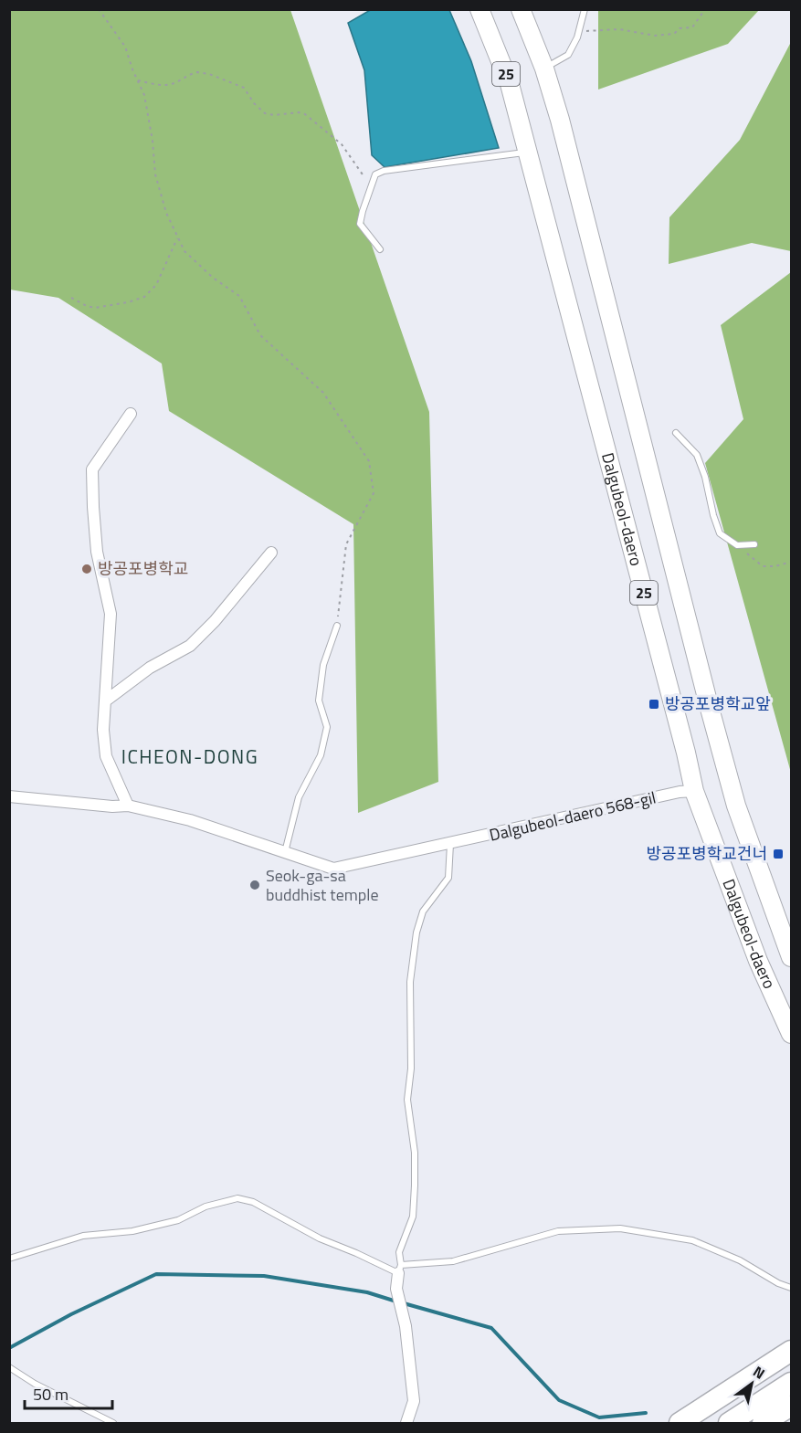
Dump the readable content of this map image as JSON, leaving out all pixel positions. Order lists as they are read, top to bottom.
{
  "streets": {
    "main road": ["25", "Dalgubeol-daero"],
    "street": ["Dalgubeol-daero 568-gil"]
  },
  "crossings": [
    ["Dalgubeol-daero", "Dalgubeol-daero 568-gil"]
  ],
  "districts": ["ICHEON-DONG"],
  "places": {
    "other": ["방공포병학교", "Seok-ga-sa buddhist temple"],
    "transit": ["방공포병학교앞", "방공포병학교건너"]
  },
  "scale_bar": "50 m",
  "north": "top right"
}
